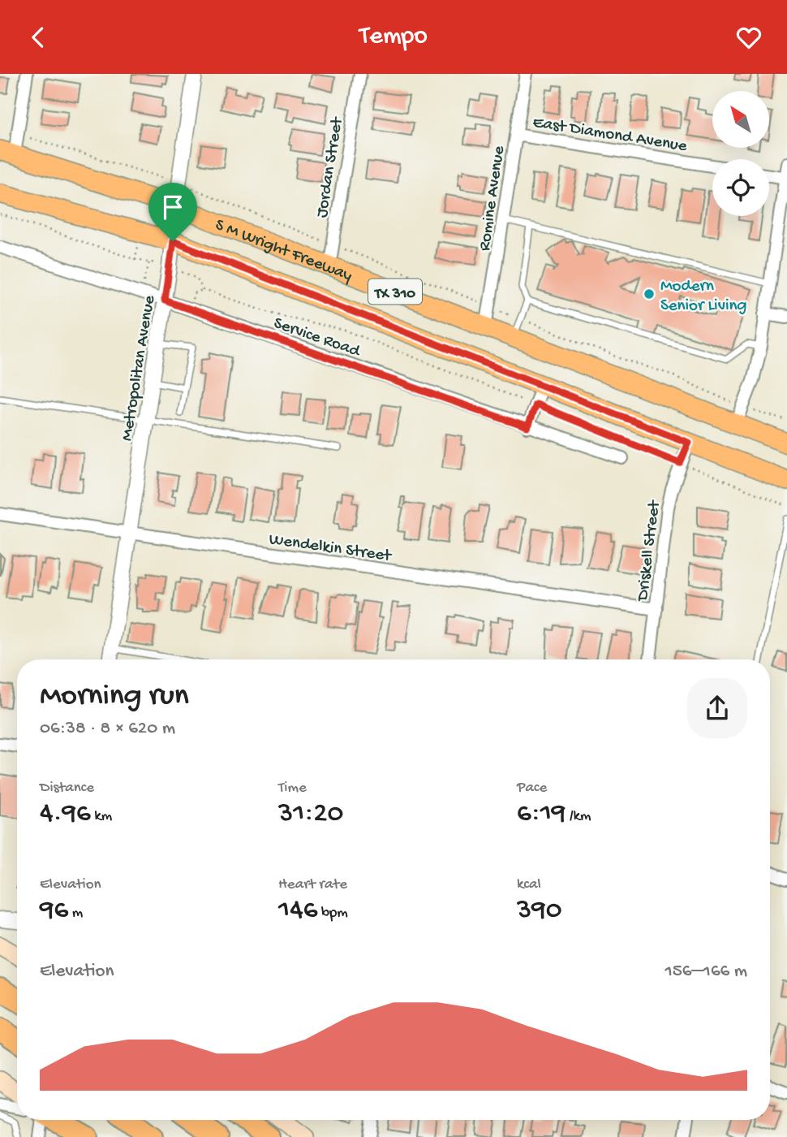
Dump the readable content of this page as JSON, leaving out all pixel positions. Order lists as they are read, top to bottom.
{
  "streets": {
    "main road": ["S M Wright Freeway", "TX 310"],
    "street": [
      "East Diamond Avenue",
      "Jordan Street",
      "Romine Avenue",
      "Service Road",
      "Metropolitan Avenue",
      "Wendelkin Street",
      "Driskell Street"
    ]
  },
  "crossings": [
    ["East Diamond Avenue", "Romine Avenue"],
    ["Jordan Street", "S M Wright Freeway"],
    ["Romine Avenue", "S M Wright Freeway"],
    ["S M Wright Freeway", "Metropolitan Avenue"],
    ["S M Wright Freeway", "Driskell Street"],
    ["Service Road", "Metropolitan Avenue"],
    ["Metropolitan Avenue", "Wendelkin Street"],
    ["Wendelkin Street", "Driskell Street"]
  ],
  "places": ["Modern Senior Living"],
  "north": "top left",
  "page": {
    "header": "Tempo",
    "heading": ["Morning run", "06:38 · 8 × 620 m"],
    "stats": [
      ["Distance", "4.96 km"],
      ["Time", "31:20"],
      ["Pace", "6:19 /km"],
      ["Elevation", "96 m"],
      ["Heart rate", "146 bpm"],
      ["kcal", "390"]
    ],
    "chart": ["Elevation", "156–166 m"]
  }
}
